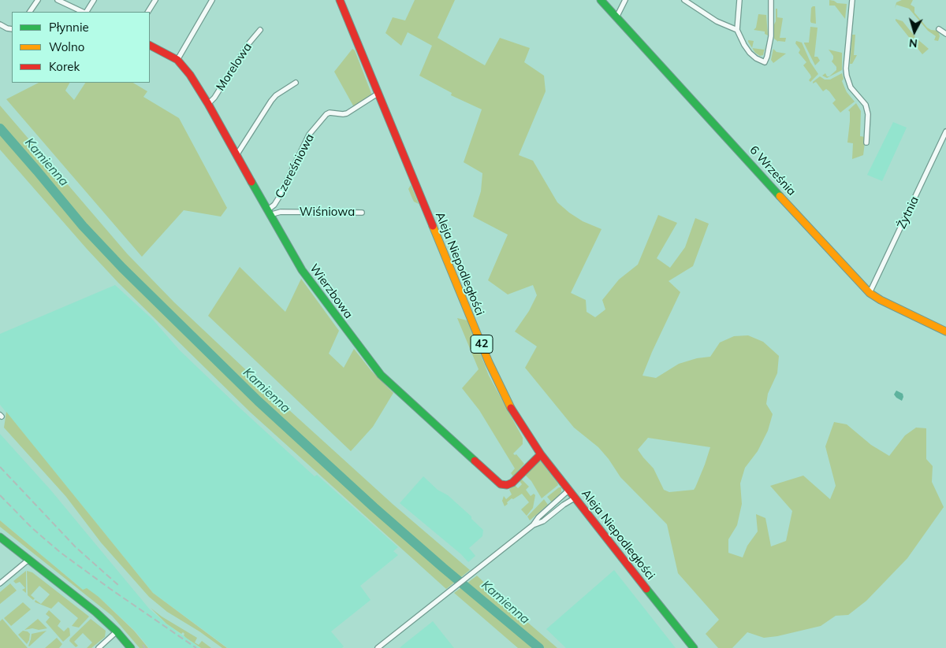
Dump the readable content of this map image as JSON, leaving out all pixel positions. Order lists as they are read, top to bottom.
{
  "streets": {
    "street": [
      "Morelowa",
      "Czereśniowa",
      "6 Września",
      "Wiśniowa",
      "Żytnia",
      "Aleja Niepodległości",
      "Wierzbowa",
      "42"
    ]
  },
  "crossings": [
    ["Morelowa", "Wierzbowa"],
    ["Czereśniowa", "Wiśniowa"],
    ["Czereśniowa", "Aleja Niepodległości"],
    ["Czereśniowa", "Wierzbowa"],
    ["6 Września", "Żytnia"],
    ["Wiśniowa", "Wierzbowa"],
    ["Aleja Niepodległości", "Wierzbowa"]
  ],
  "water": ["Kamienna"],
  "legend": ["Płynnie", "Wolno", "Korek"],
  "north": "bottom"
}
